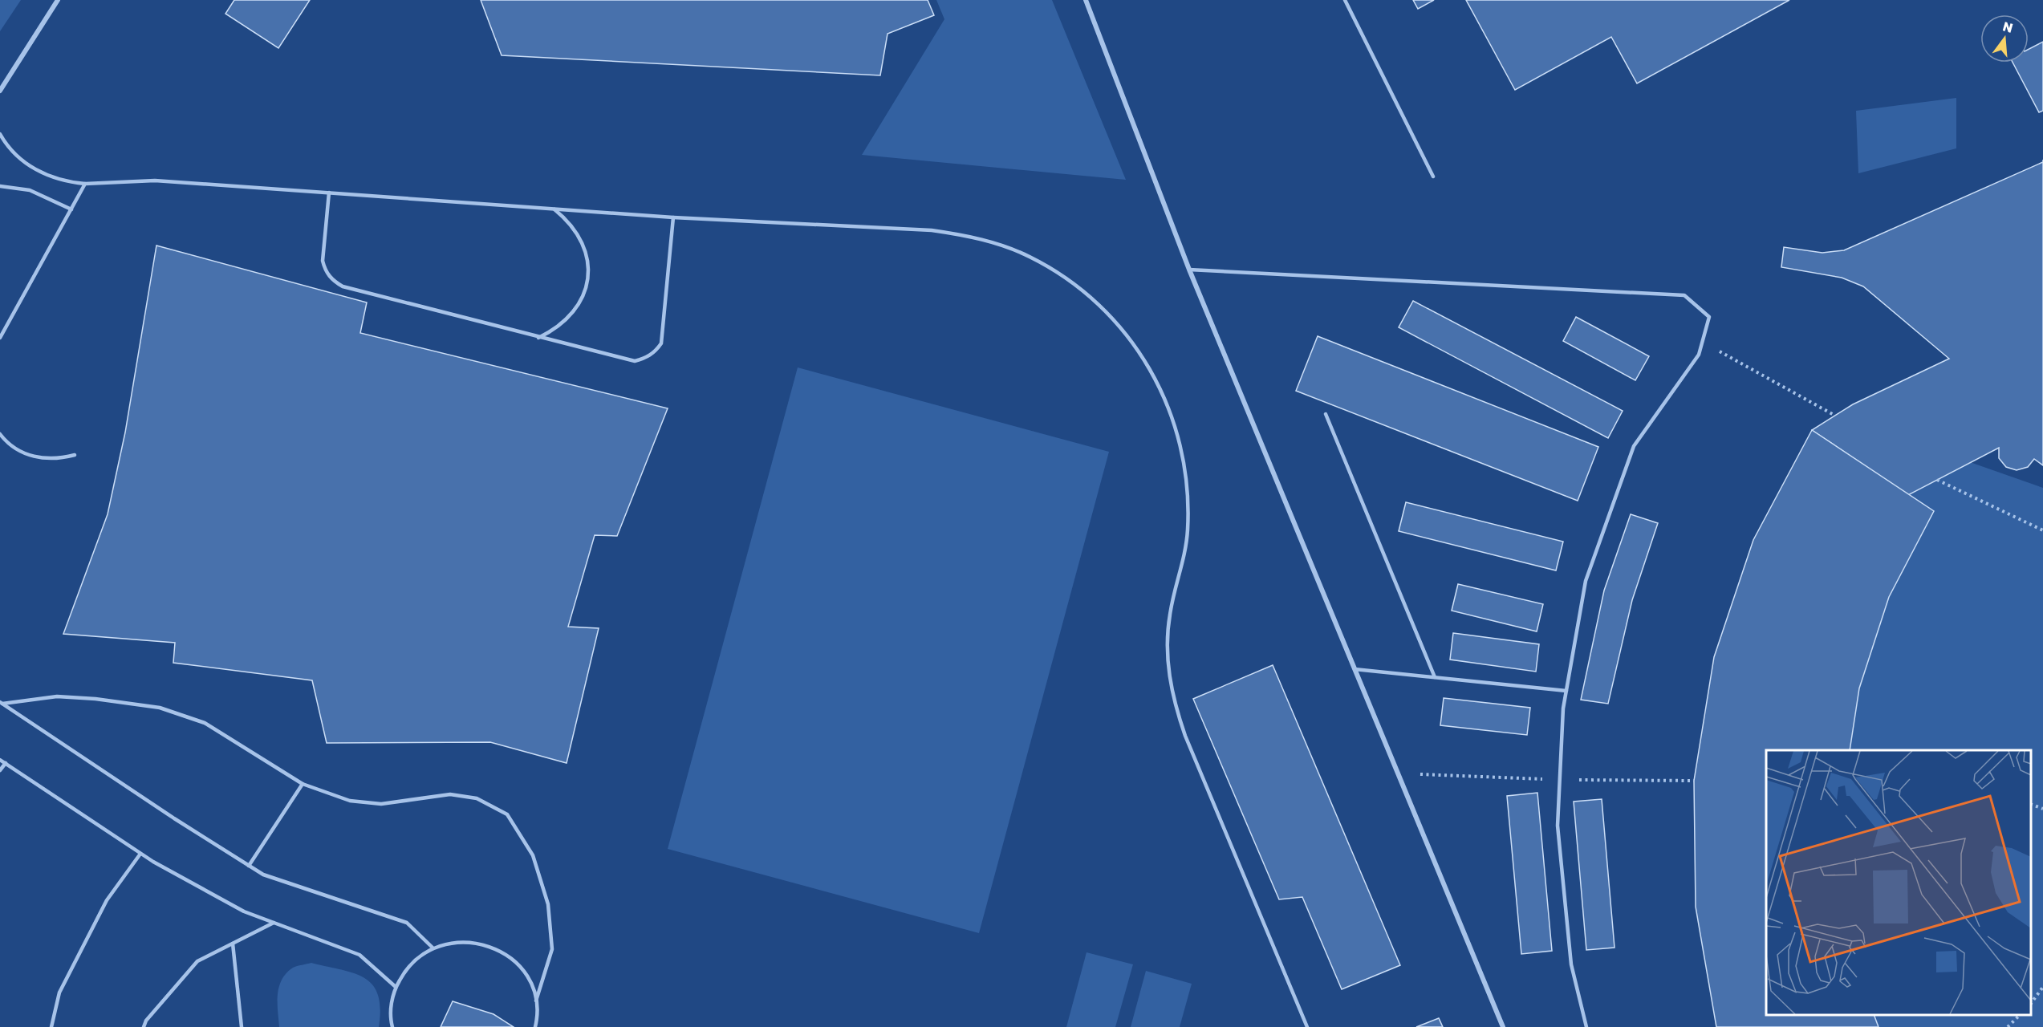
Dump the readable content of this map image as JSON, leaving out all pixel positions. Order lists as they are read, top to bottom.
{
  "north": "top"
}
